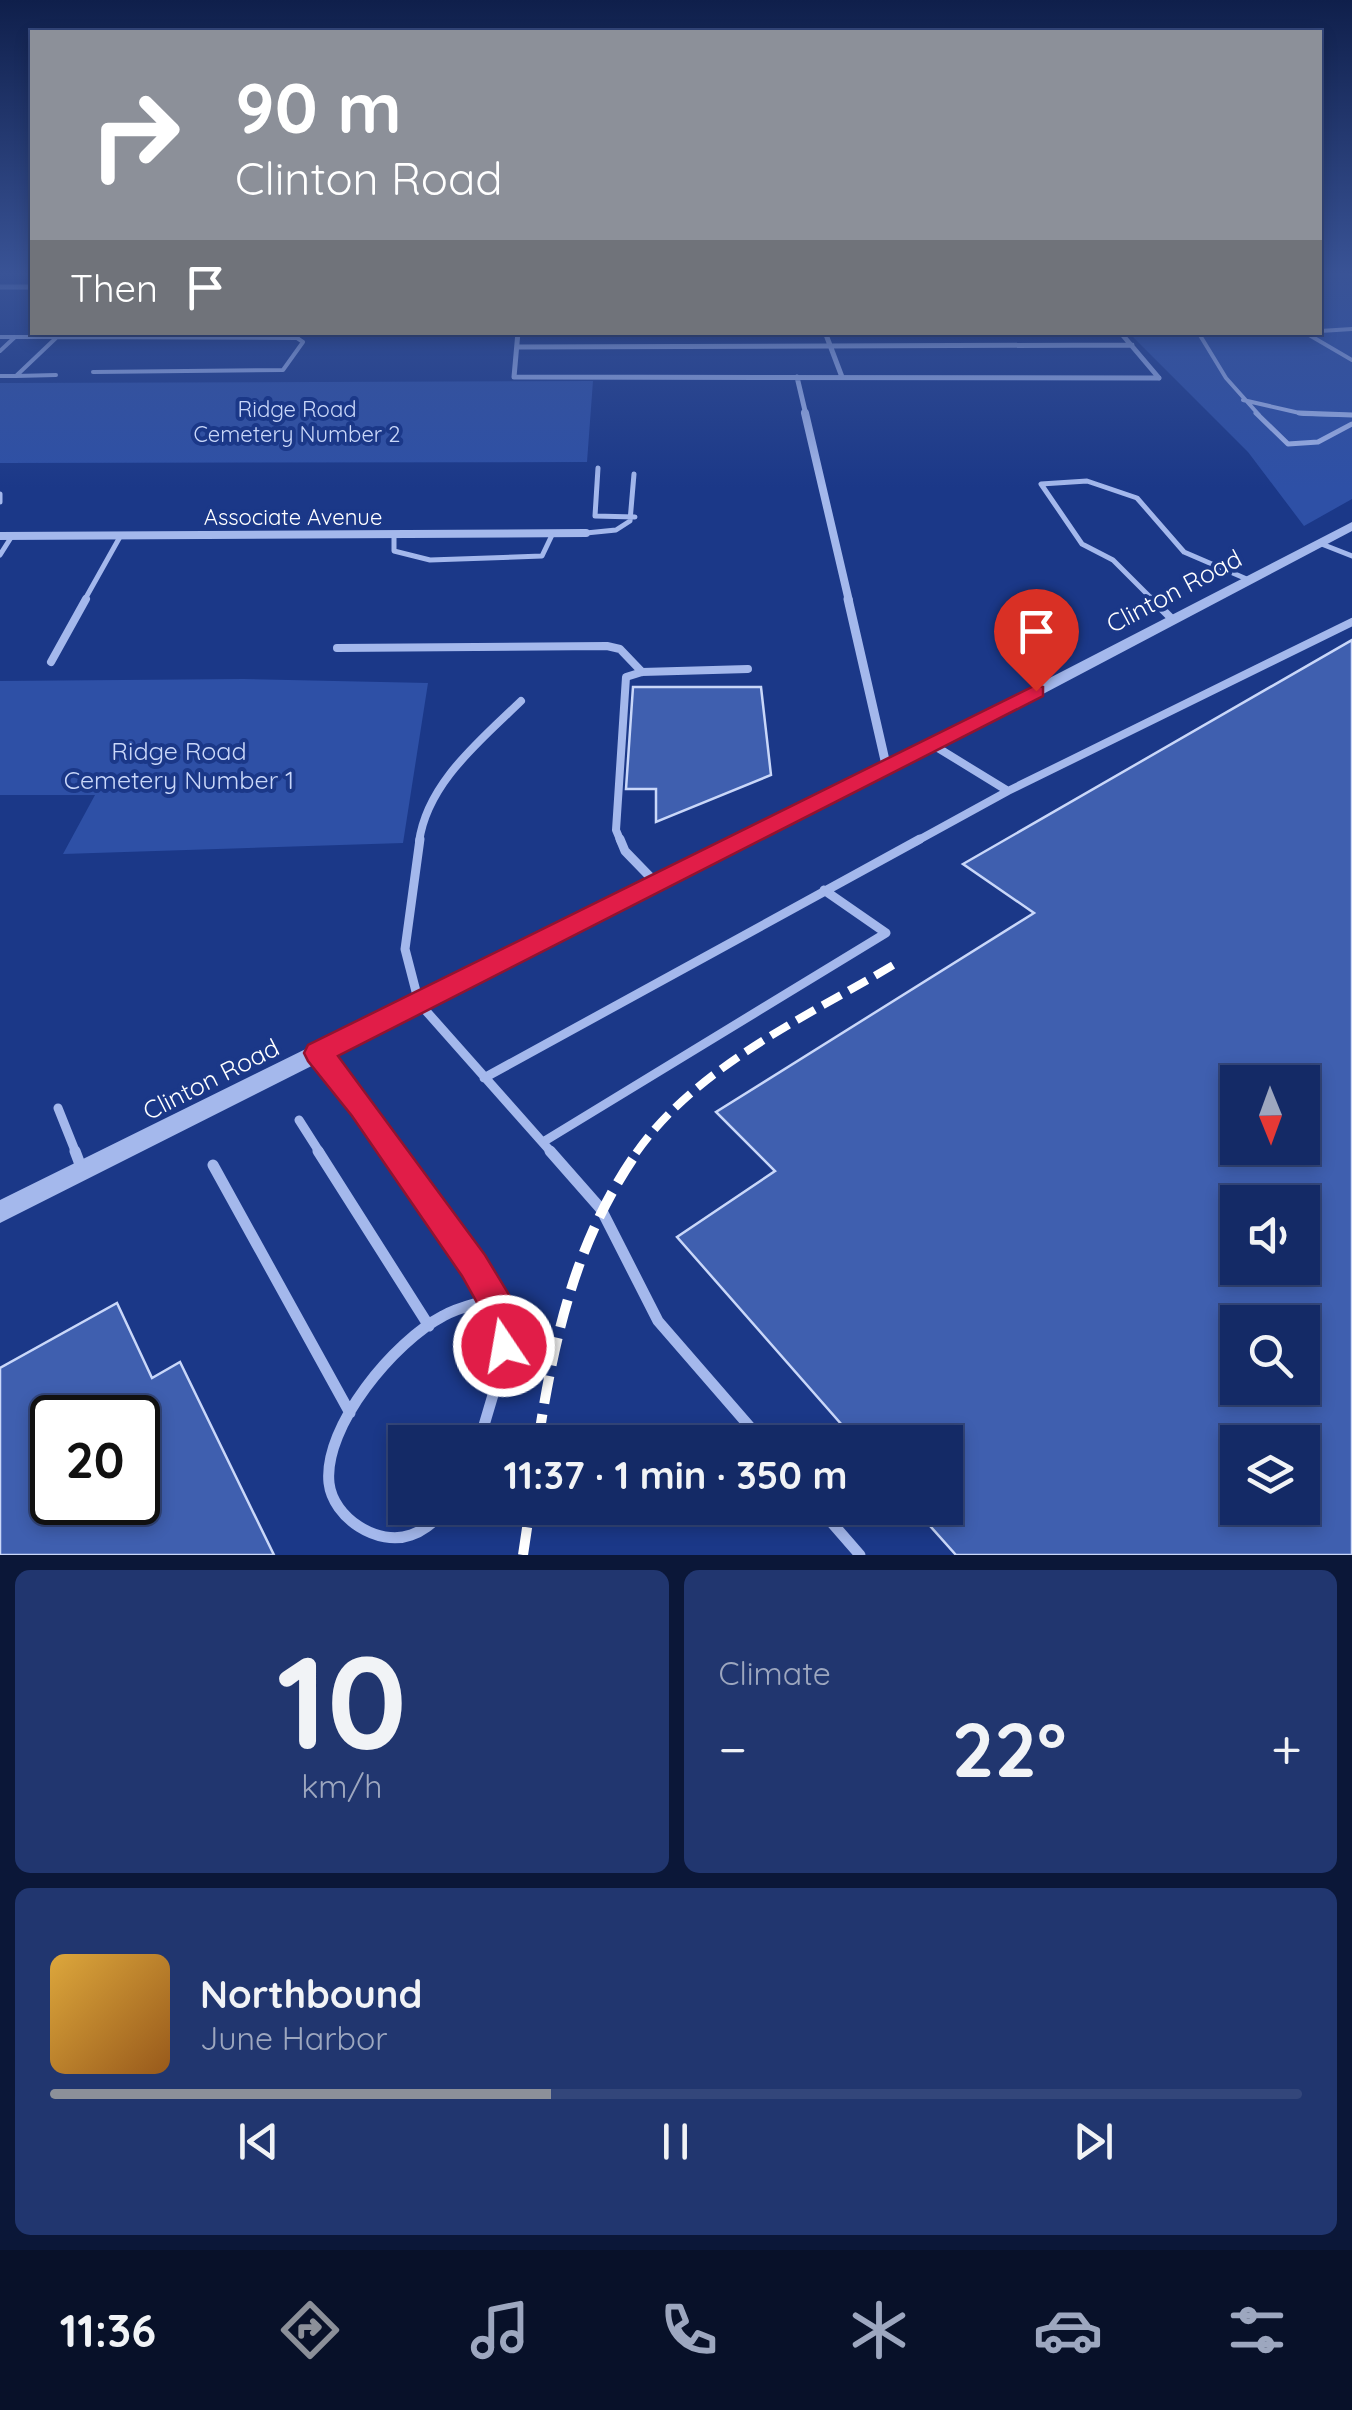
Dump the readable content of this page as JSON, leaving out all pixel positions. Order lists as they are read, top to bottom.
{
  "streets": {
    "street": ["Associate Avenue", "Clinton Road"]
  },
  "parks": ["Ridge Road Cemetery Number 2", "Ridge Road Cemetery Number 1"],
  "north": "bottom",
  "page": {
    "turn": ["90 m", "Clinton Road"],
    "then": "Then",
    "limit": "20",
    "trip": "11:37 · 1 min · 350 m",
    "tile": [
      ["10", "km/h"],
      "Climate"
    ],
    "heat": ["−", "22°", "+"],
    "song": ["Northbound", "June Harbor"],
    "tabs": "11:36"
  }
}
